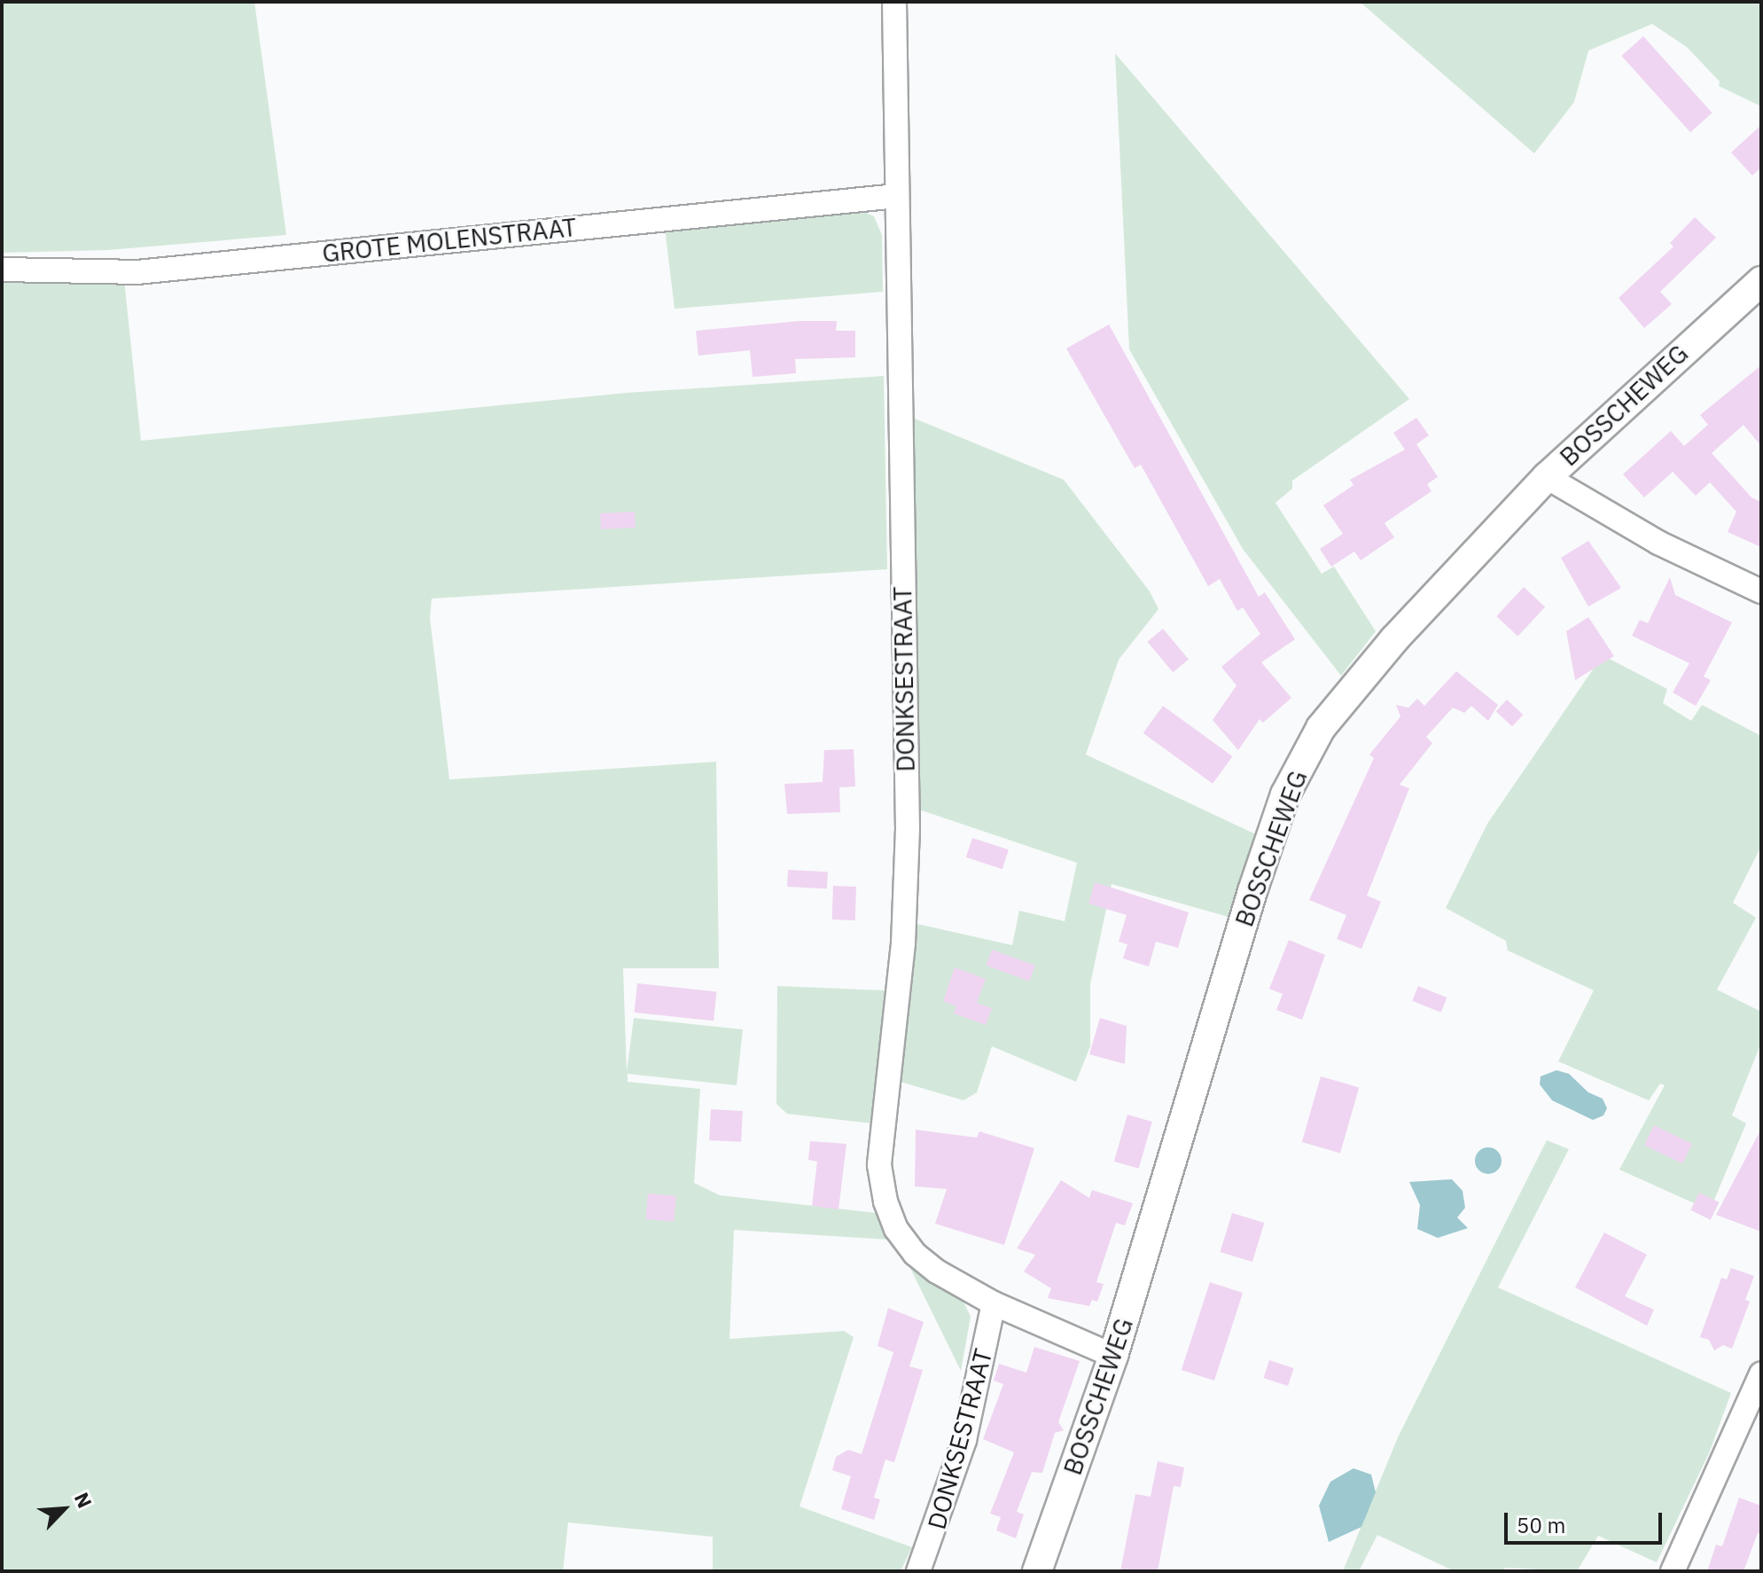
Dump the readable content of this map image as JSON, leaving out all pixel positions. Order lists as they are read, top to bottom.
{
  "streets": {
    "street": ["GROTE MOLENSTRAAT", "BOSSCHEWEG", "DONKSESTRAAT"]
  },
  "crossings": [
    ["GROTE MOLENSTRAAT", "DONKSESTRAAT"],
    ["BOSSCHEWEG", "DONKSESTRAAT"]
  ],
  "scale_bar": "50 m",
  "north": "top right"
}
